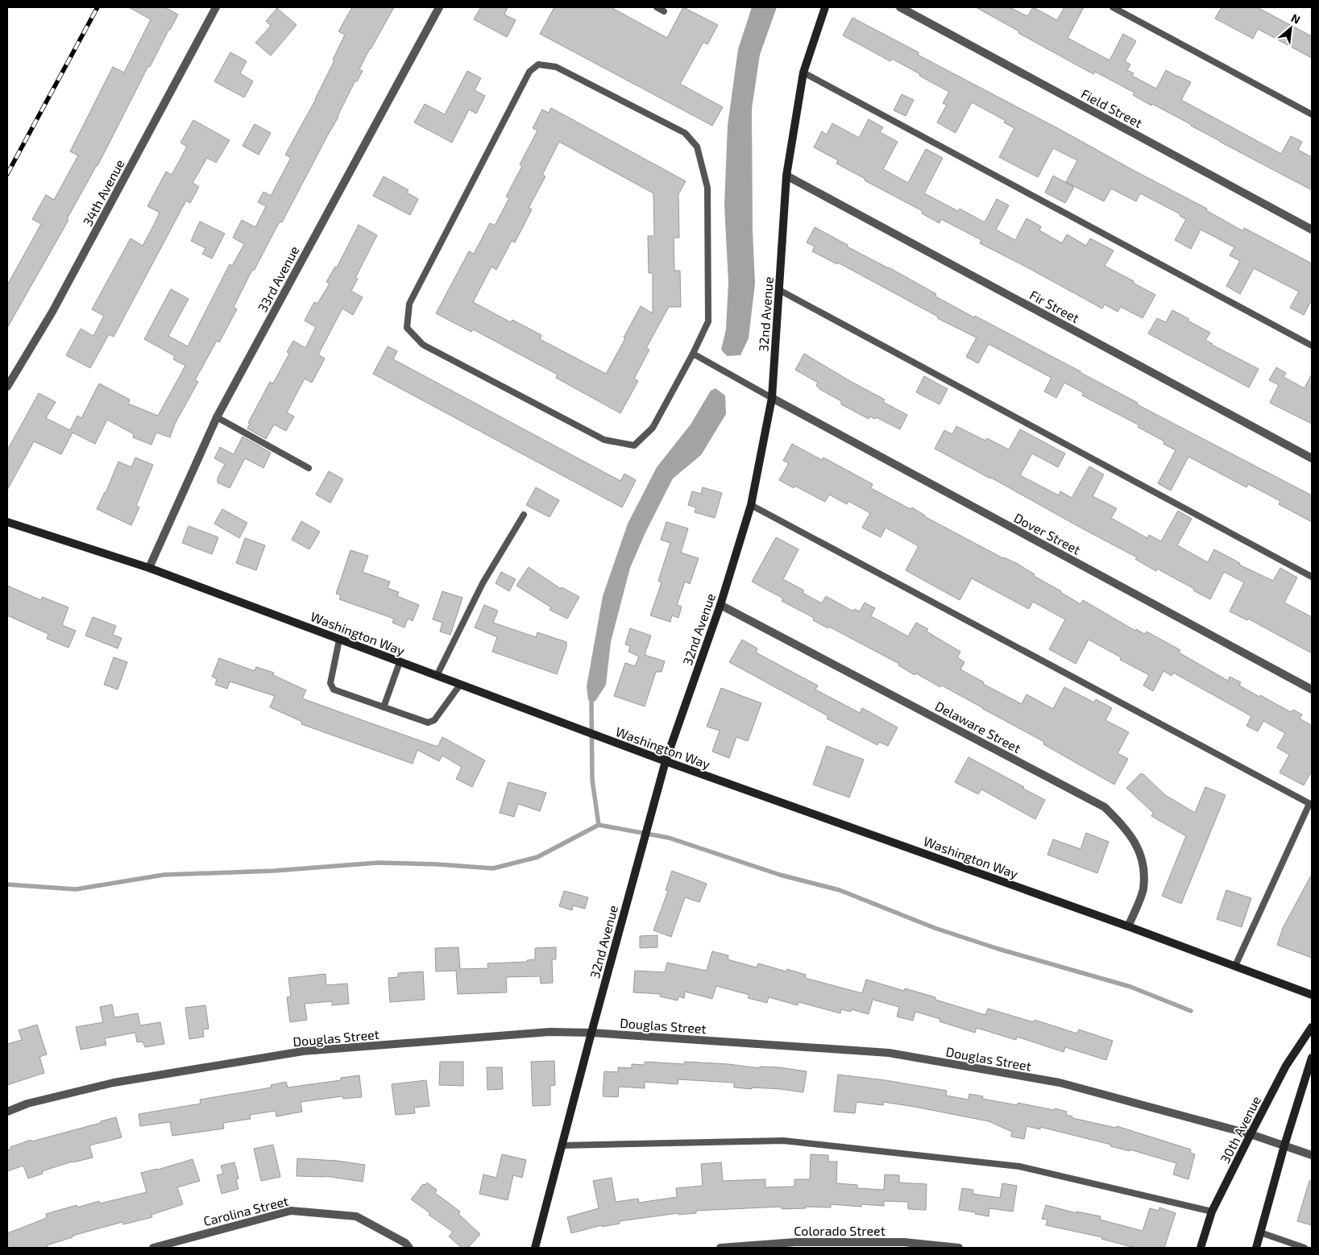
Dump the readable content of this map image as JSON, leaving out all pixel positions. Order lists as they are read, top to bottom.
{
  "streets": {
    "street": [
      "Field Street",
      "34th Avenue",
      "33rd Avenue",
      "Fir Street",
      "32nd Avenue",
      "Dover Street",
      "Washington Way",
      "Delaware Street",
      "Douglas Street",
      "30th Avenue",
      "Carolina Street",
      "Colorado Street"
    ]
  },
  "crossings": [
    ["33rd Avenue", "Washington Way"],
    ["Fir Street", "32nd Avenue"],
    ["32nd Avenue", "Dover Street"],
    ["32nd Avenue", "Washington Way"],
    ["32nd Avenue", "Delaware Street"],
    ["32nd Avenue", "Douglas Street"],
    ["Washington Way", "Delaware Street"],
    ["Douglas Street", "30th Avenue"]
  ],
  "north": "top right"
}
